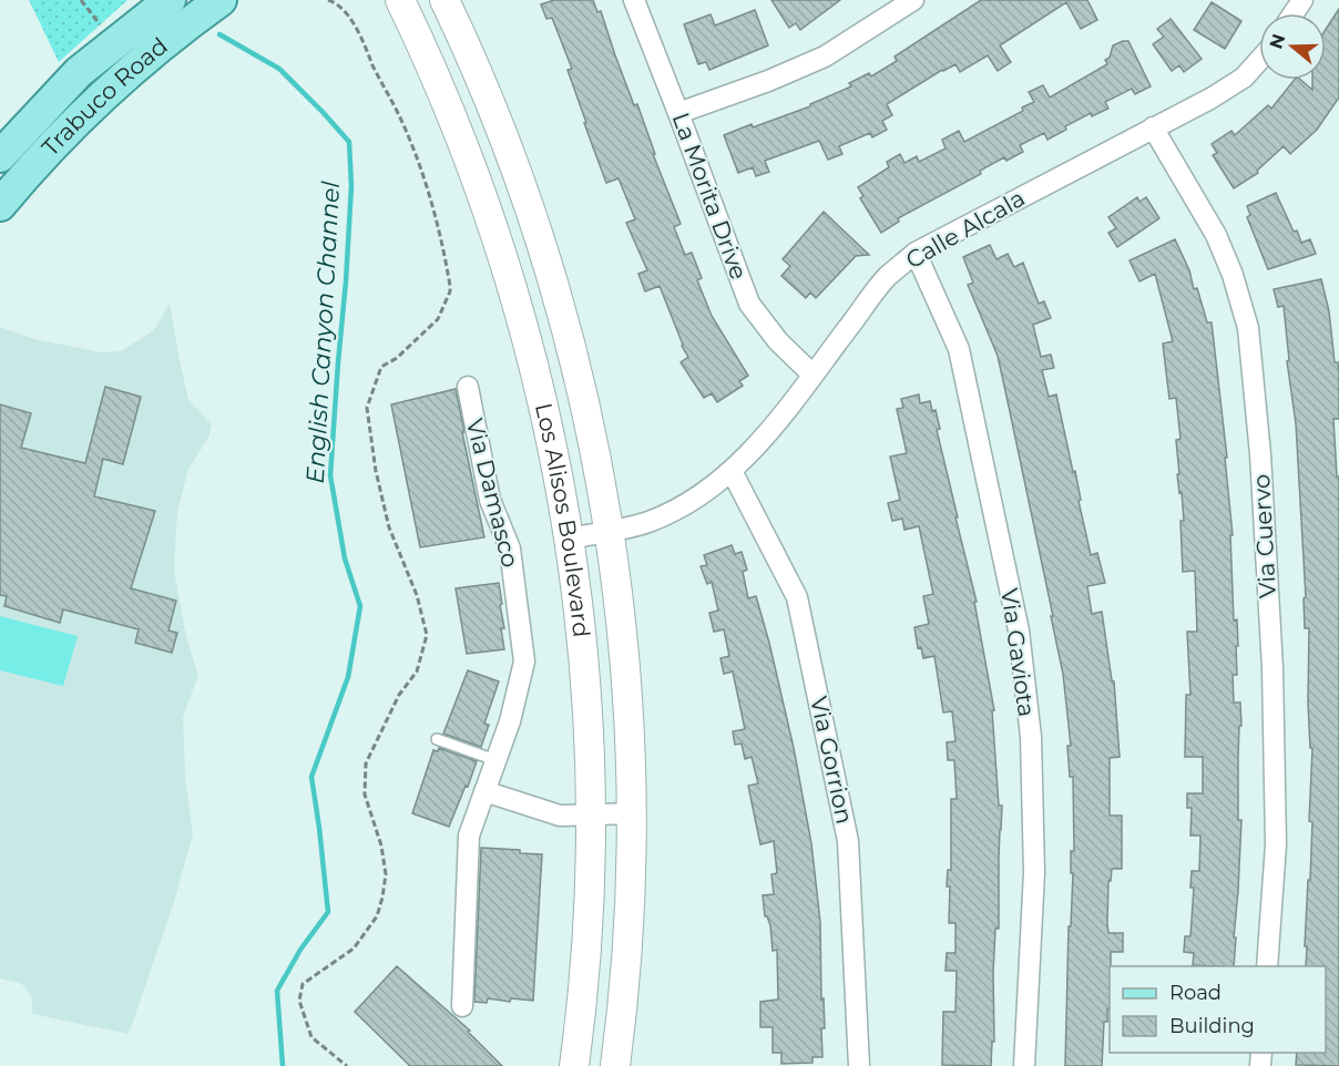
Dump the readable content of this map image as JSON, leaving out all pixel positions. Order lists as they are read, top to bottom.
{
  "streets": {
    "main road": ["Trabuco Road", "Los Alisos Boulevard"],
    "street": [
      "La Morita Drive",
      "Calle Alcala",
      "Via Damasco",
      "Via Cuervo",
      "Via Gaviota",
      "Via Gorrion"
    ]
  },
  "crossings": [
    ["La Morita Drive", "Calle Alcala"],
    ["Calle Alcala", "Los Alisos Boulevard"],
    ["Calle Alcala", "Via Cuervo"],
    ["Calle Alcala", "Via Gaviota"],
    ["Calle Alcala", "Via Gorrion"]
  ],
  "water": ["English Canyon Channel"],
  "legend": ["Road", "Building"],
  "north": "left"
}
